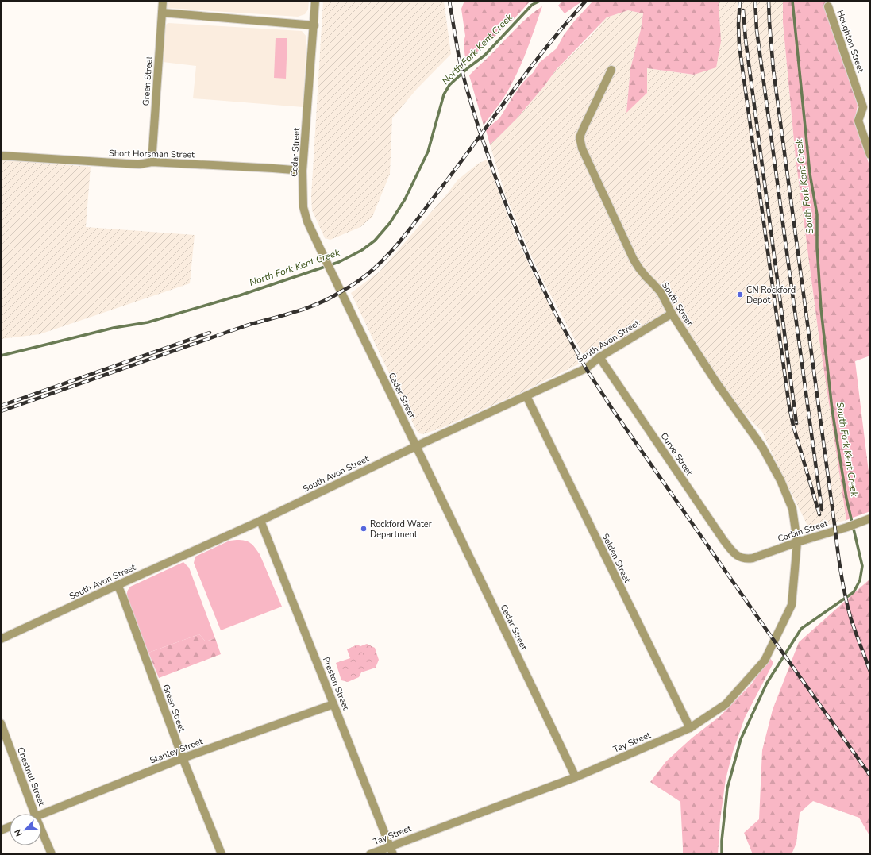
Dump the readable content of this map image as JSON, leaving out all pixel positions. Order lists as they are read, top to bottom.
{
  "streets": {
    "street": [
      "Houghton Street",
      "Green Street",
      "Cedar Street",
      "Short Horsman Street",
      "South Street",
      "South Avon Street",
      "Curve Street",
      "Corbin Street",
      "Selden Street",
      "Preston Street",
      "Tay Street",
      "Stanley Street",
      "Chestnut Street"
    ]
  },
  "crossings": [
    ["Green Street", "Short Horsman Street"],
    ["Green Street", "South Avon Street"],
    ["Green Street", "Stanley Street"],
    ["Cedar Street", "Short Horsman Street"],
    ["Cedar Street", "South Avon Street"],
    ["Cedar Street", "Tay Street"],
    ["South Street", "South Avon Street"],
    ["South Street", "Corbin Street"],
    ["South Street", "Tay Street"],
    ["South Avon Street", "Curve Street"],
    ["South Avon Street", "Selden Street"],
    ["South Avon Street", "Preston Street"],
    ["Curve Street", "Corbin Street"],
    ["Corbin Street", "Tay Street"],
    ["Selden Street", "Tay Street"],
    ["Preston Street", "Tay Street"],
    ["Preston Street", "Stanley Street"]
  ],
  "water": ["North Fork Kent Creek", "South Fork Kent Creek"],
  "places": ["CN Rockford Depot", "Rockford Water Department"],
  "north": "bottom left"
}
